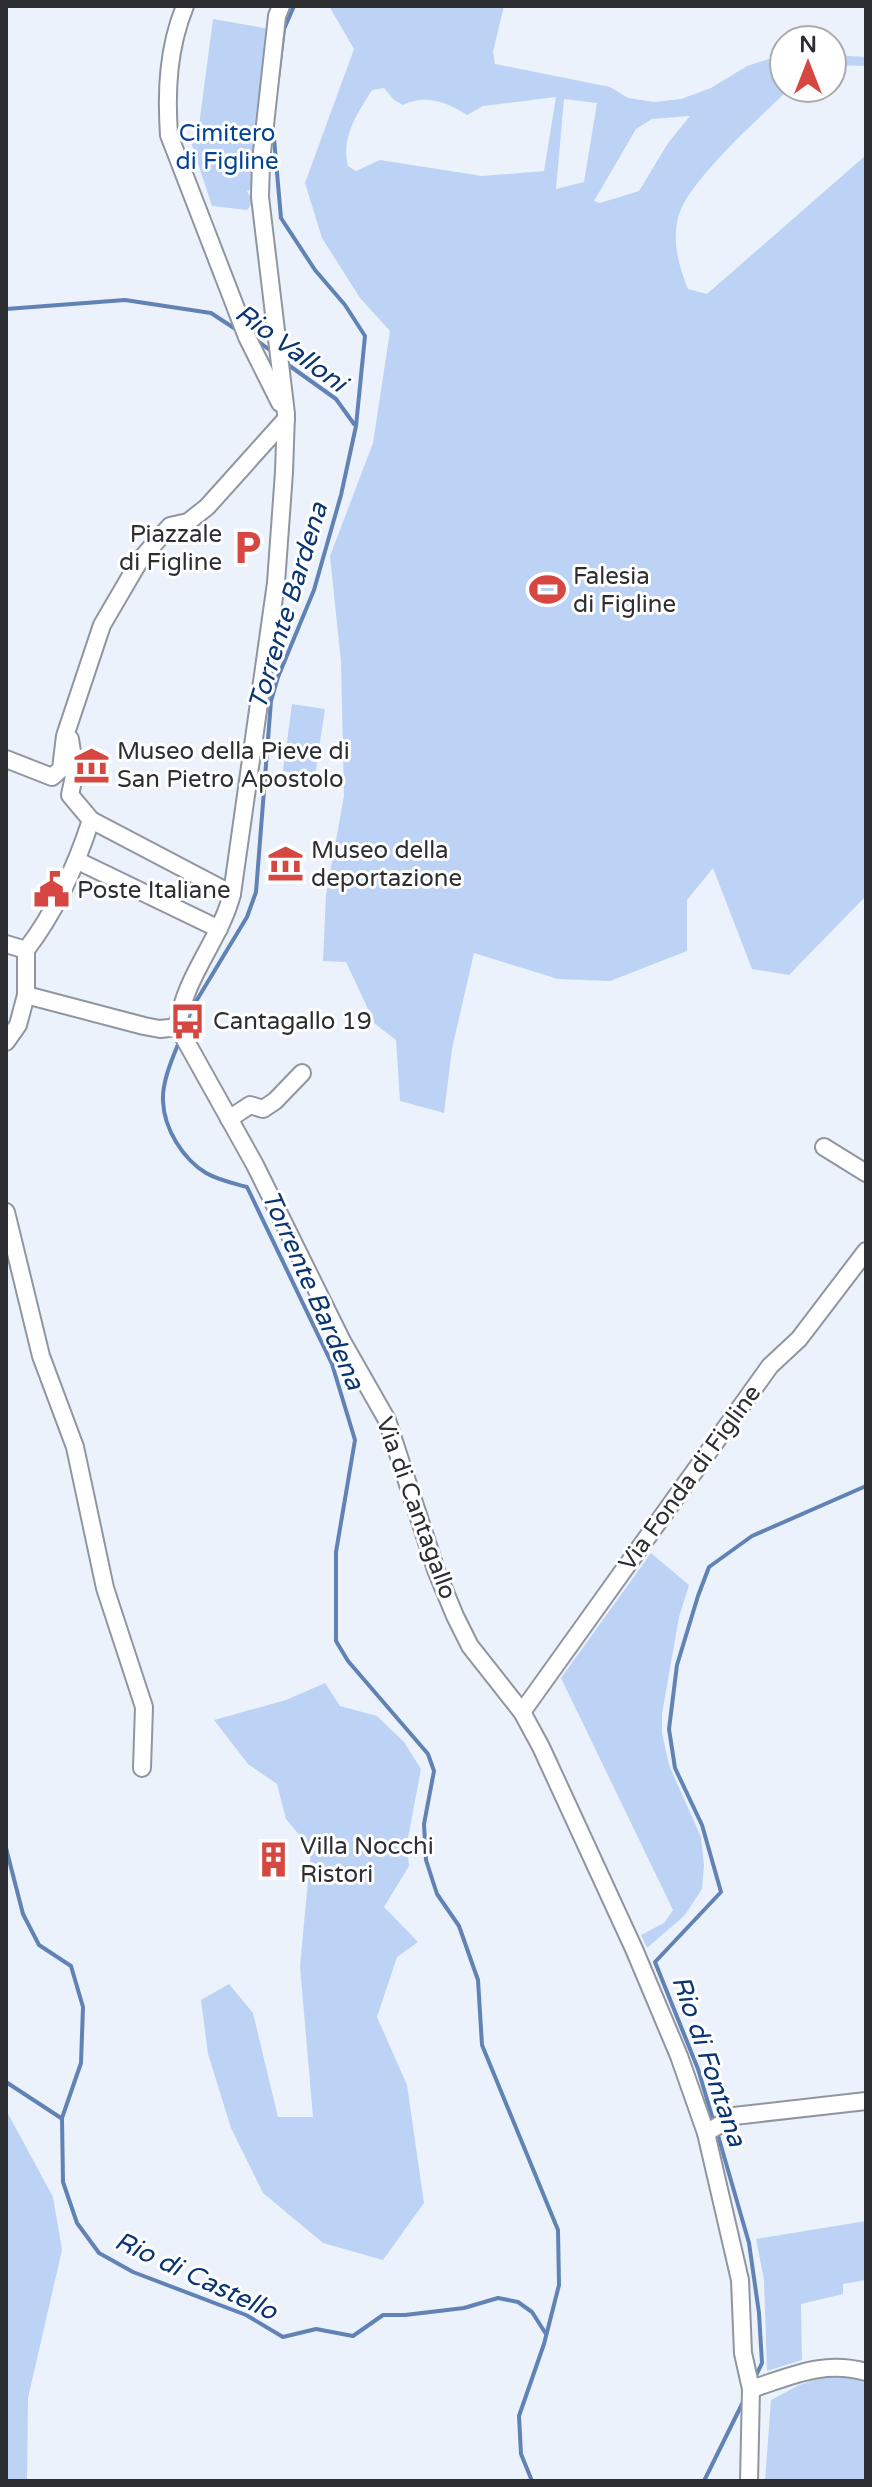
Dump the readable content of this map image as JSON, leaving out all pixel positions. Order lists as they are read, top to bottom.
{
  "streets": {
    "street": ["Via Fonda di Figline", "Via di Cantagallo"]
  },
  "crossings": [
    ["Via Fonda di Figline", "Via di Cantagallo"]
  ],
  "water": [
    "Rio Valloni",
    "Torrente Bardena",
    "Rio di Fontana",
    "Rio di Castello"
  ],
  "parks": ["Cimitero di Figline"],
  "places": {
    "parking": ["Piazzale di Figline"],
    "sports": ["Falesia di Figline"],
    "museum": ["Museo della Pieve di San Pietro Apostolo", "Museo della deportazione"],
    "public building": ["Poste Italiane"],
    "bus stop": ["Cantagallo 19"],
    "building": ["Villa Nocchi Ristori"]
  },
  "north": "top"
}
